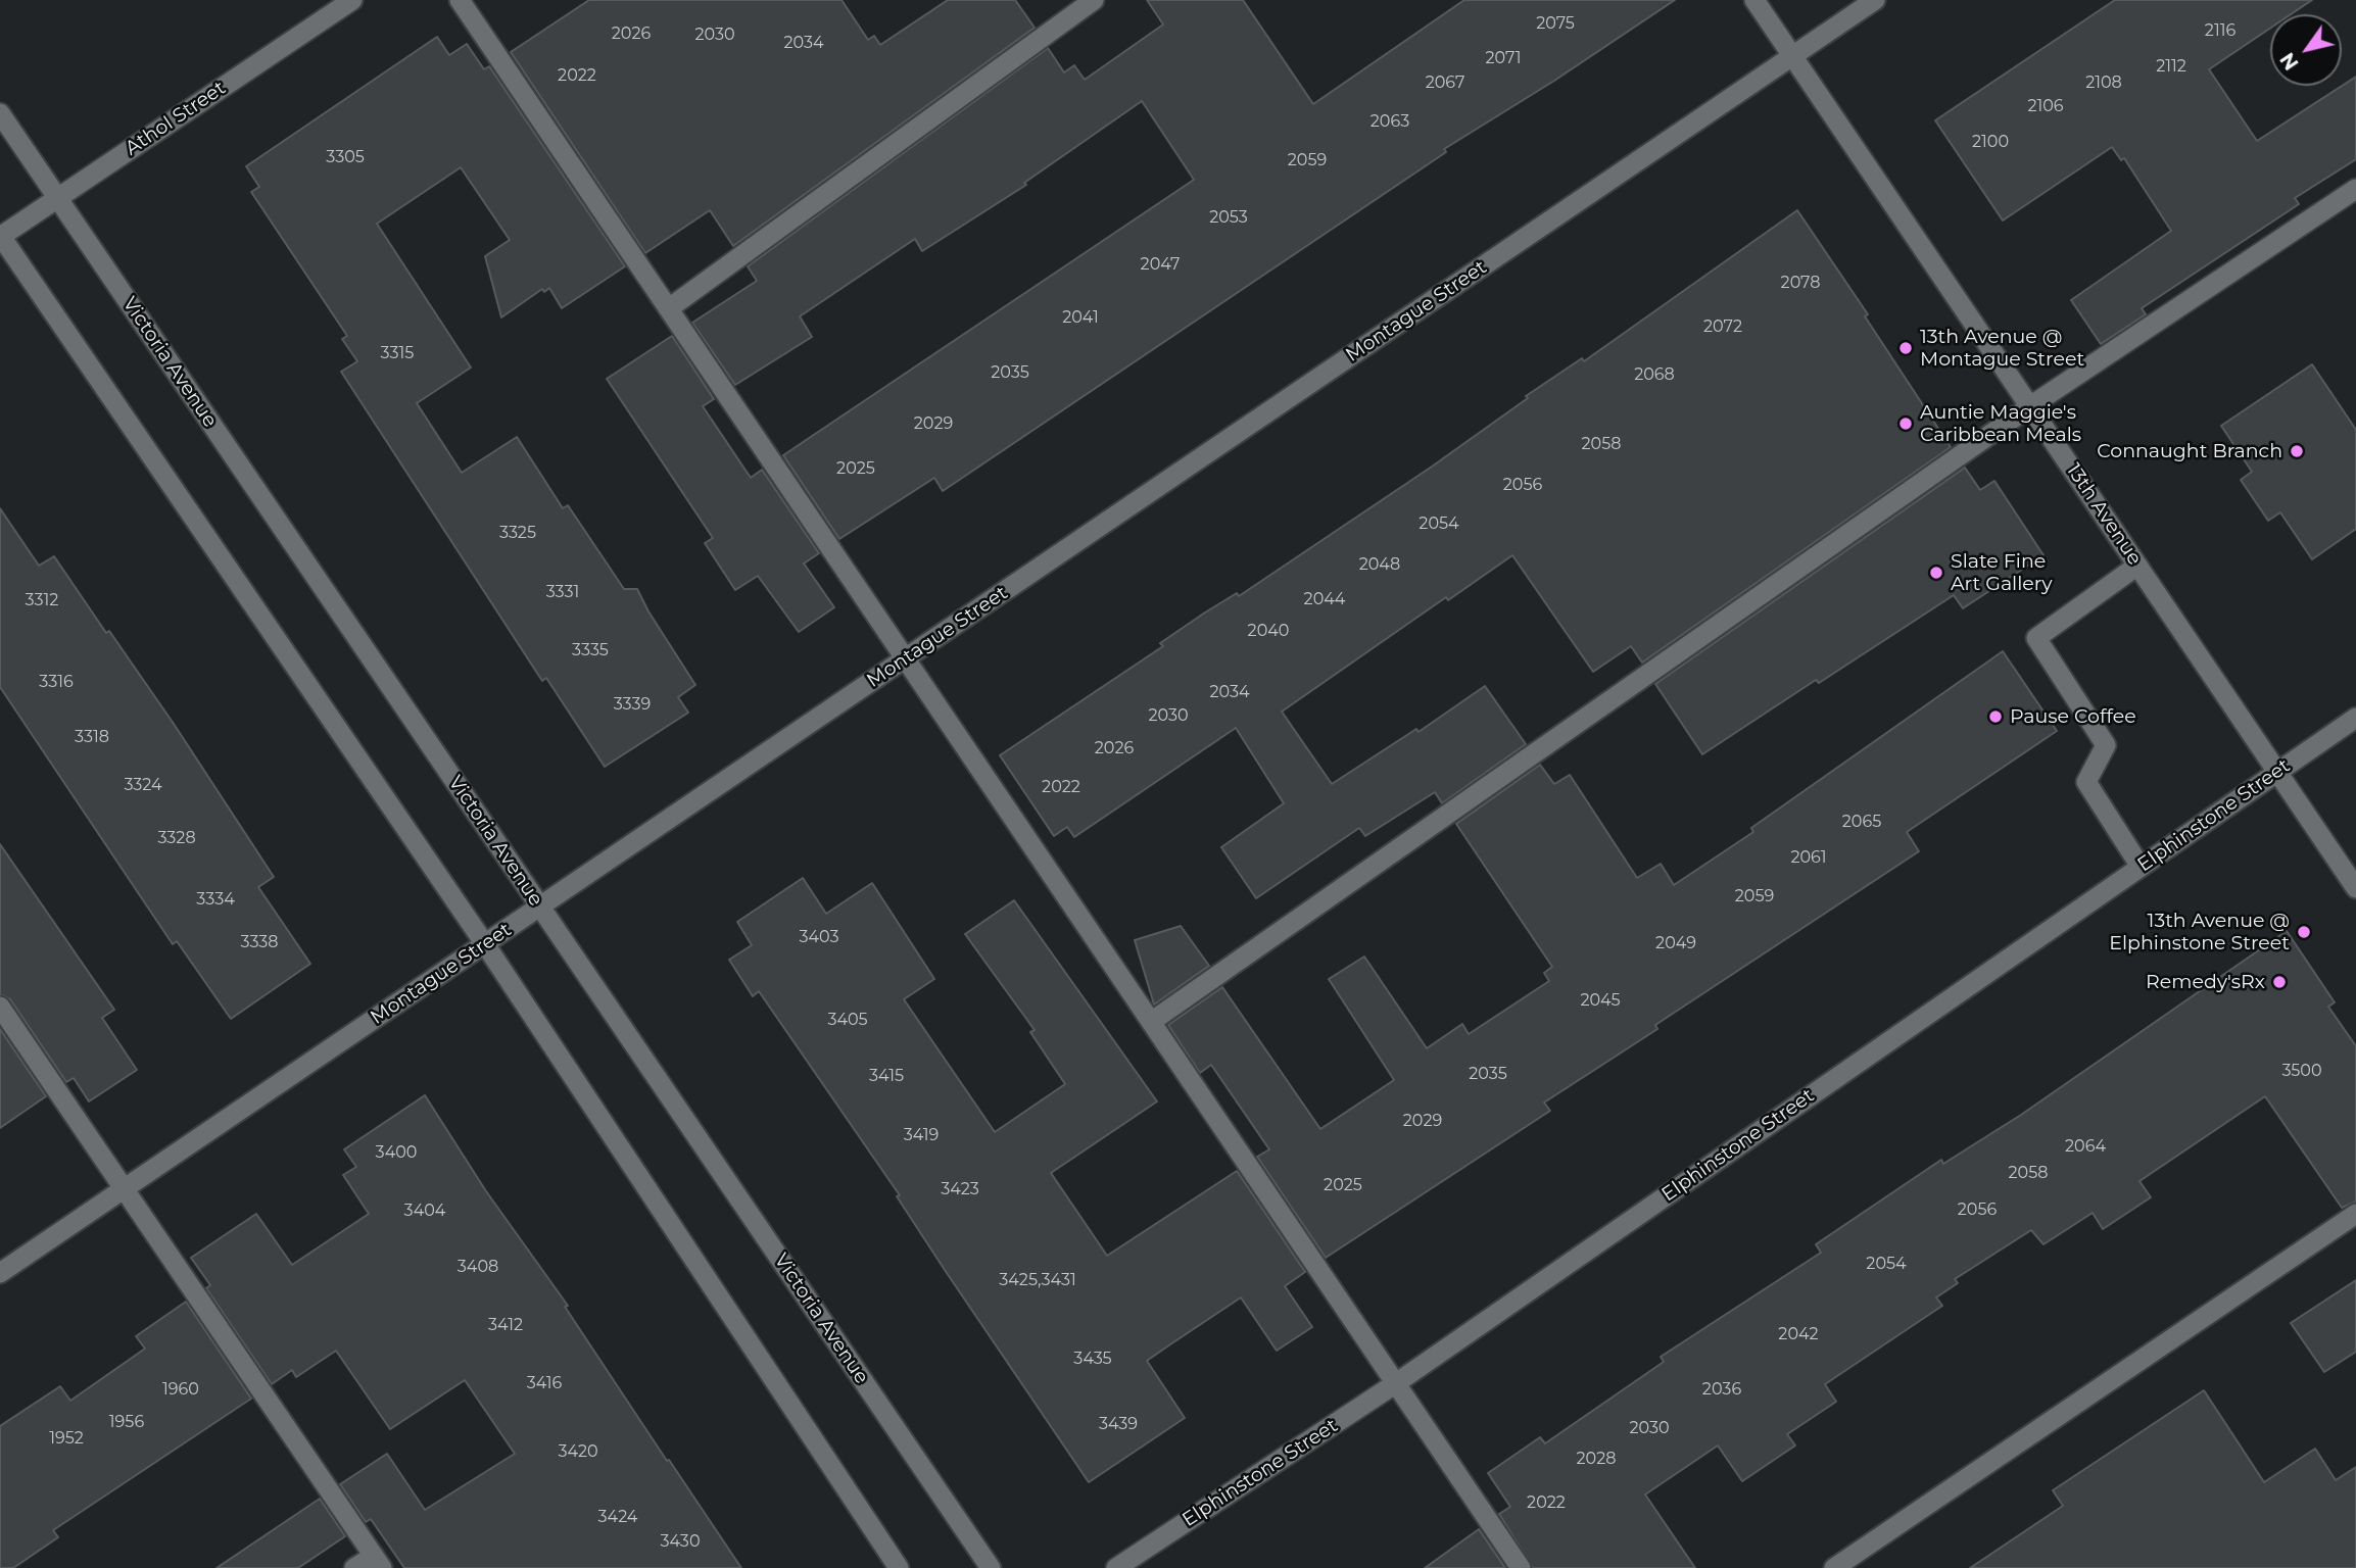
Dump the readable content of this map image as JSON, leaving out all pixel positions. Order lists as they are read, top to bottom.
{
  "streets": {
    "street": [
      "Athol Street",
      "Montague Street",
      "Victoria Avenue",
      "13th Avenue",
      "Elphinstone Street"
    ]
  },
  "crossings": [
    ["Athol Street", "Victoria Avenue"],
    ["Montague Street", "Victoria Avenue"],
    ["Montague Street", "13th Avenue"],
    ["13th Avenue", "Elphinstone Street"]
  ],
  "places": [
    "13th Avenue @ Montague Street",
    "Auntie Maggie's Caribbean Meals",
    "Connaught Branch",
    "Slate Fine Art Gallery",
    "Pause Coffee",
    "13th Avenue @ Elphinstone Street",
    "Remedy'sRx"
  ],
  "house_numbers": [
    "2075",
    "2116",
    "2026",
    "2030",
    "2034",
    "2071",
    "2112",
    "2022",
    "2067",
    "2108",
    "2106",
    "2063",
    "2100",
    "3305",
    "2059",
    "2053",
    "2047",
    "2078",
    "2041",
    "2072",
    "3315",
    "2035",
    "2068",
    "2029",
    "2058",
    "2025",
    "2056",
    "2054",
    "3325",
    "2048",
    "3331",
    "2044",
    "3312",
    "2040",
    "3335",
    "3316",
    "2034",
    "3339",
    "2030",
    "3318",
    "2026",
    "3324",
    "2022",
    "2065",
    "3328",
    "2061",
    "2059",
    "3334",
    "3403",
    "3338",
    "2049",
    "2045",
    "3405",
    "3500",
    "2035",
    "3415",
    "2029",
    "3419",
    "2064",
    "3400",
    "2058",
    "2025",
    "3423",
    "2056",
    "3404",
    "2054",
    "3408",
    "3425,3431",
    "3412",
    "2042",
    "3435",
    "3416",
    "1960",
    "2036",
    "1956",
    "3439",
    "2030",
    "1952",
    "3420",
    "2028",
    "2022",
    "3424",
    "3430"
  ],
  "north": "bottom left"
}
